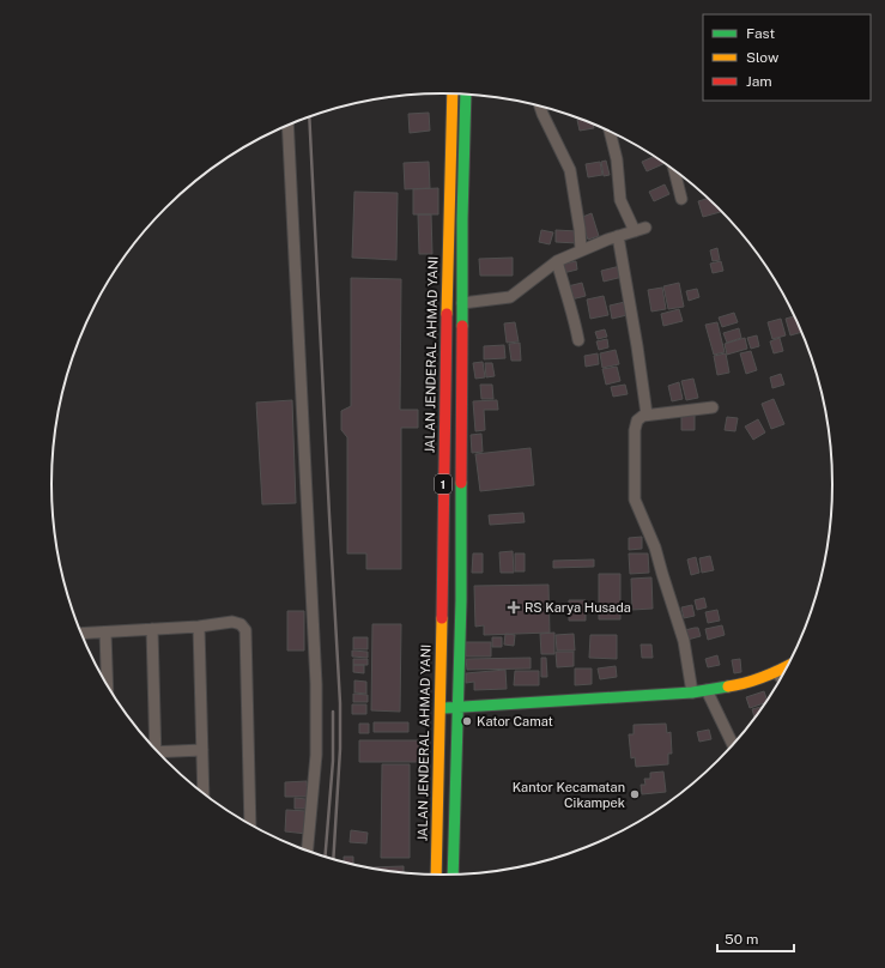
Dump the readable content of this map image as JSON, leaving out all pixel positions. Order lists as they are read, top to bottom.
{
  "streets": {
    "highway": ["JALAN JENDERAL AHMAD YANI", "1"]
  },
  "places": {
    "health": ["RS Karya Husada"],
    "other": ["Kator Camat", "Kantor Kecamatan Cikampek"]
  },
  "legend": ["Fast", "Slow", "Jam"],
  "scale_bar": "50 m"
}
